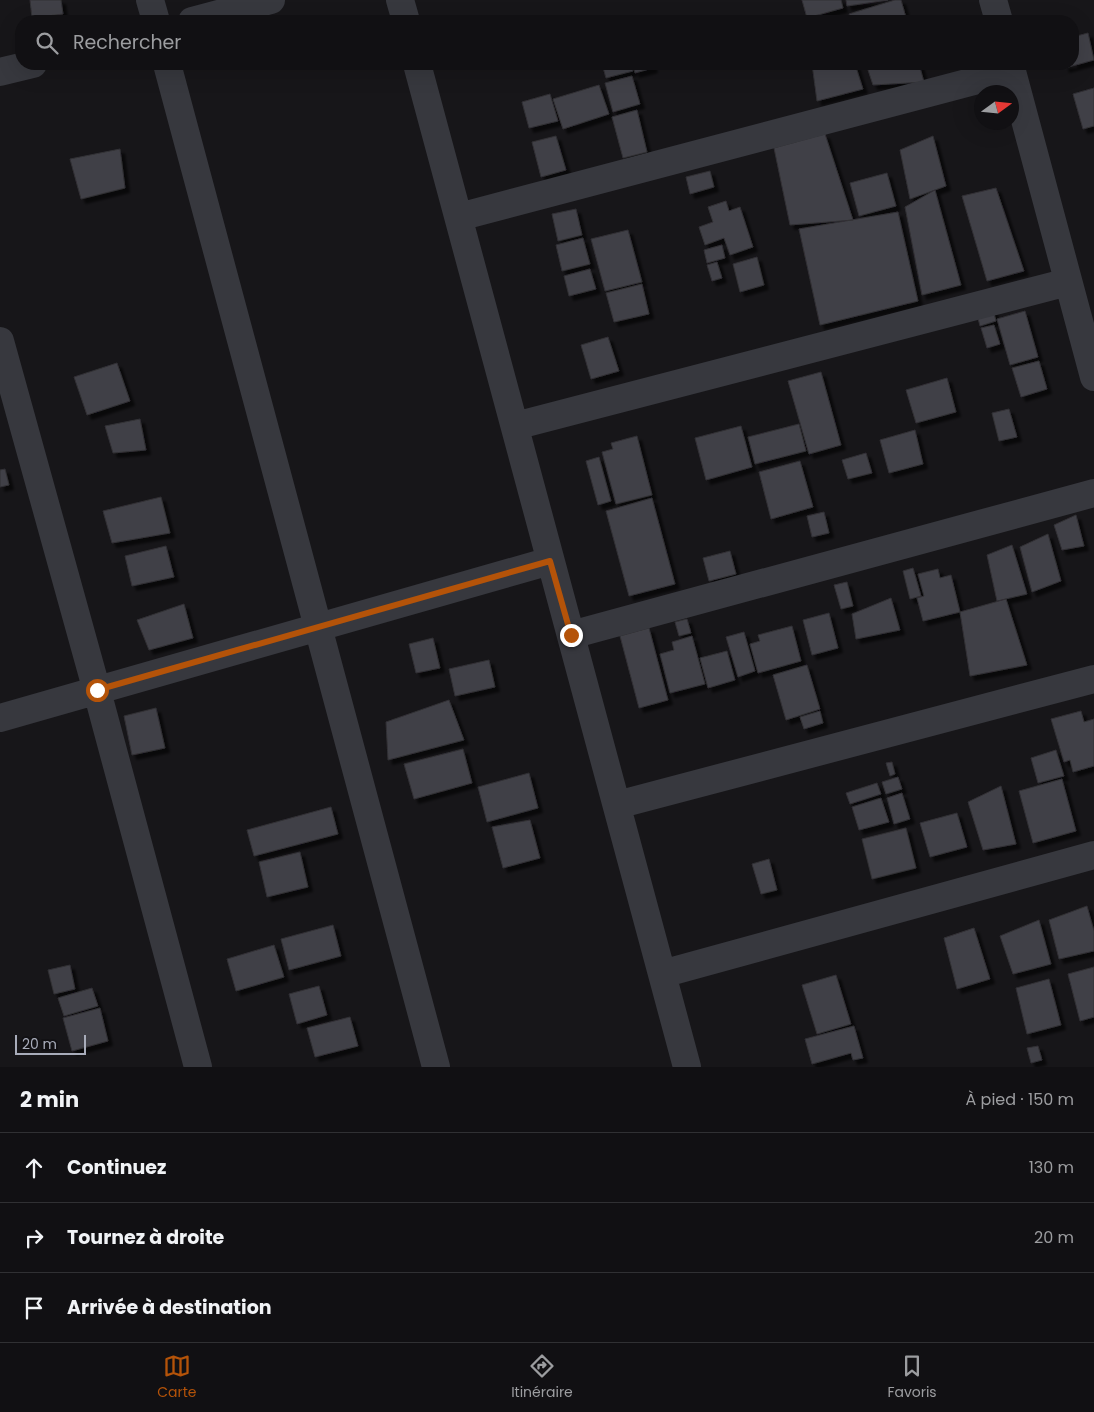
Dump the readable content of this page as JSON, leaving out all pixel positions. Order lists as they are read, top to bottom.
{
  "scale_bar": "20 m",
  "north": "right",
  "page": {
    "search": "Rechercher",
    "scale": "20 m",
    "heading": ["2 min", "À pied · 150 m"],
    "list": [
      ["Continuez", "130 m"],
      ["Tournez à droite", "20 m"],
      "Arrivée à destination"
    ],
    "nav": ["Carte", "Itinéraire", "Favoris"]
  }
}
